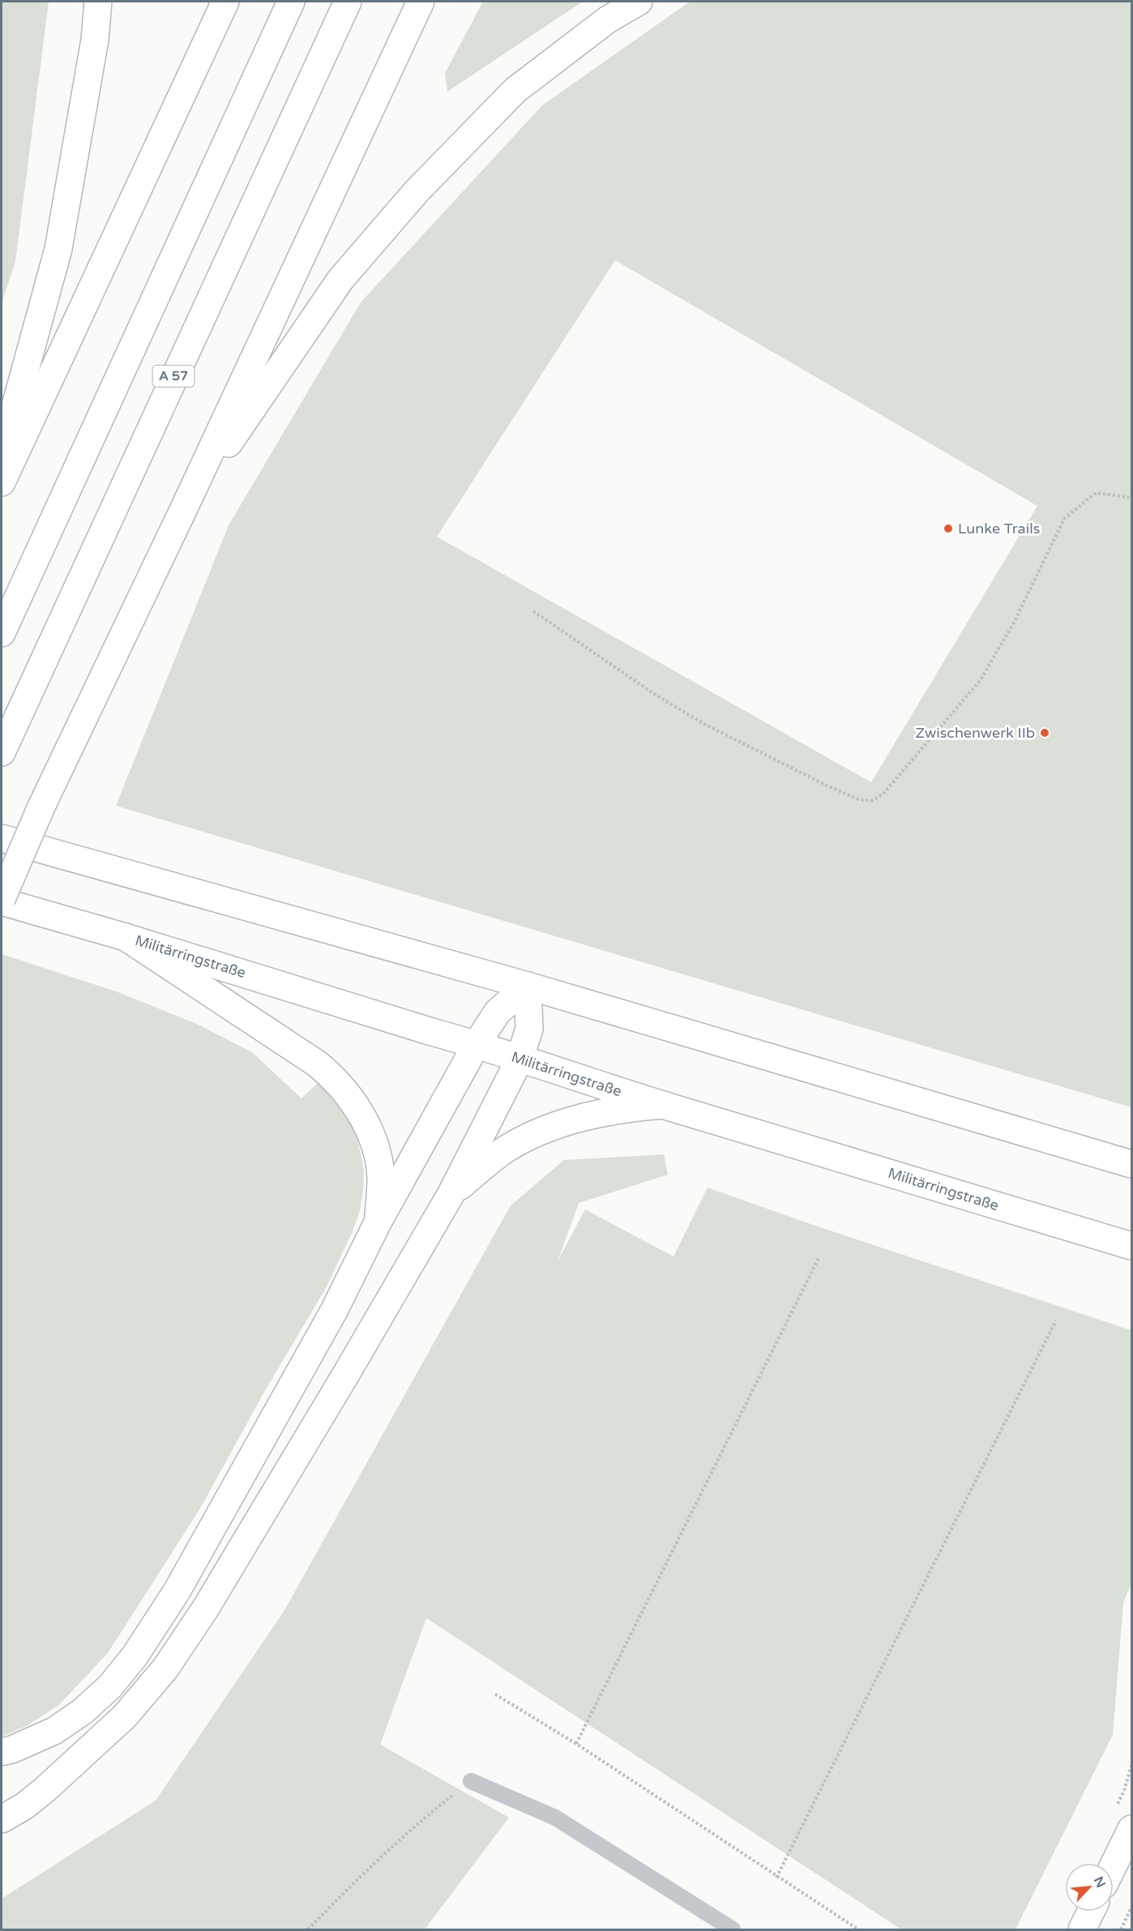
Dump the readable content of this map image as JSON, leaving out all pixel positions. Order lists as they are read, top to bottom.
{
  "streets": {
    "main road": ["A 57", "Militärringstraße"]
  },
  "places": ["Lunke Trails", "Zwischenwerk IIb"],
  "north": "top right"
}
